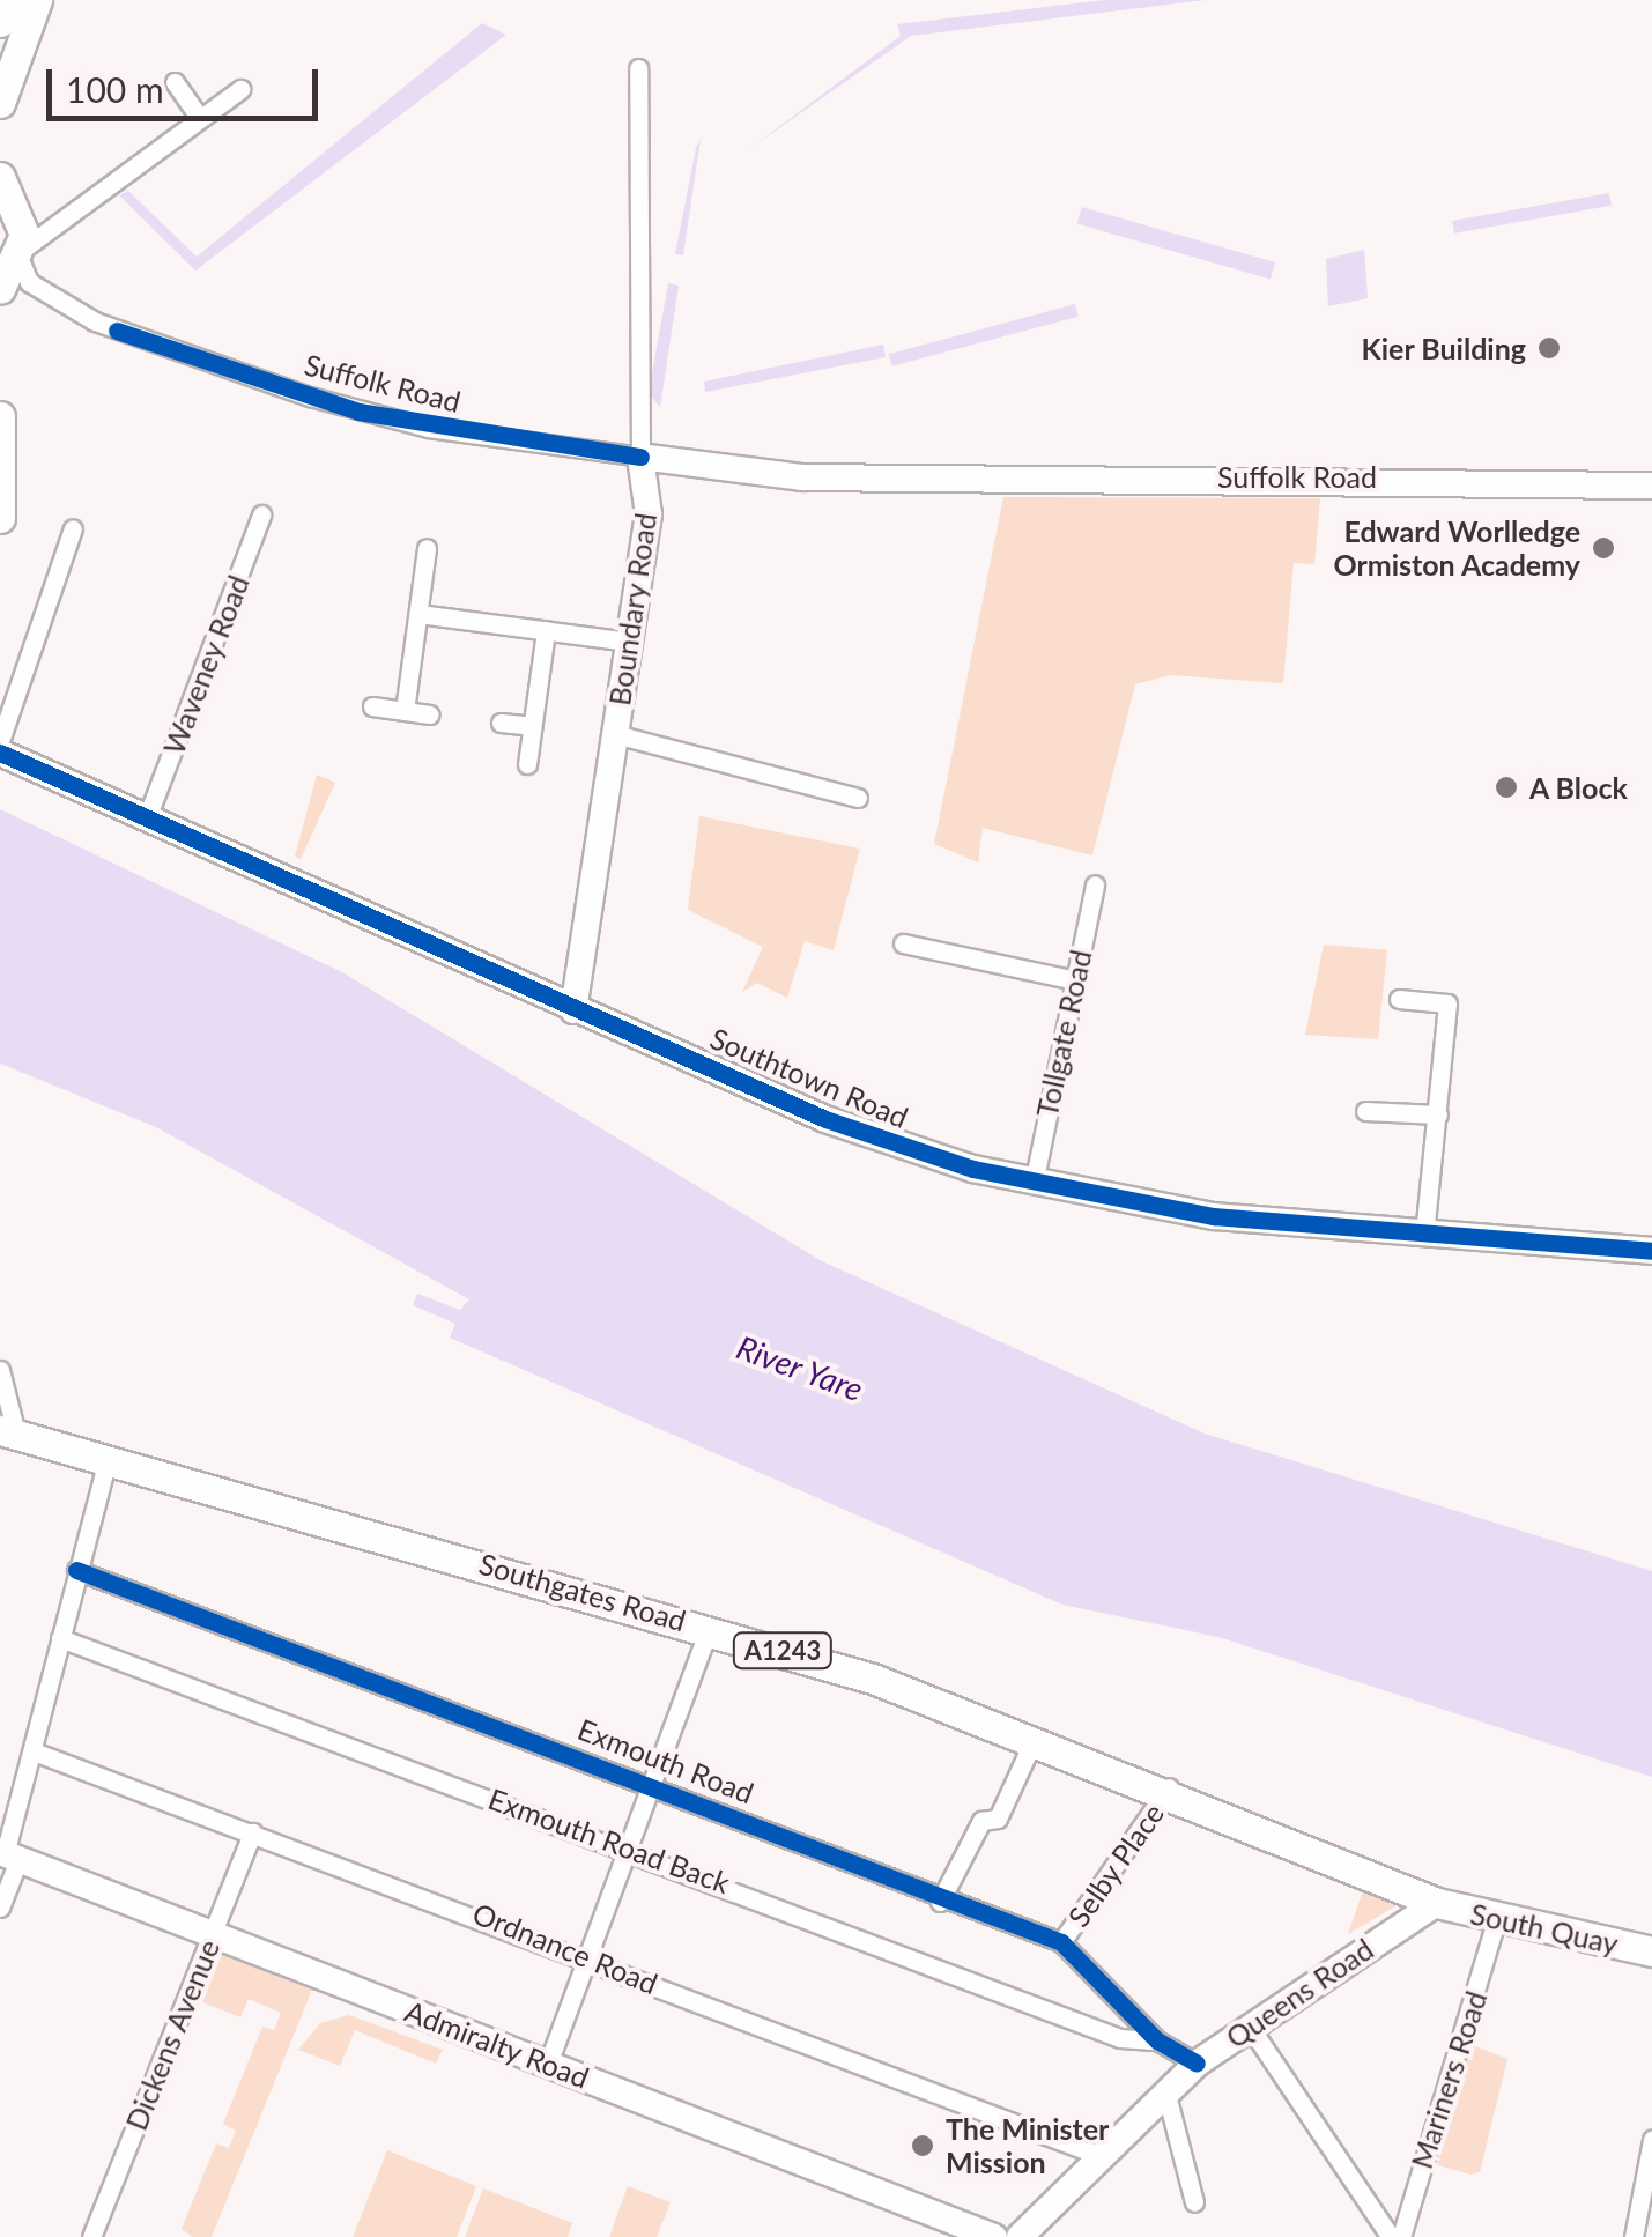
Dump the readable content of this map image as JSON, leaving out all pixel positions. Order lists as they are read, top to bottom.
{
  "streets": {
    "main road": ["Southgates Road", "A1243", "South Quay"],
    "street": [
      "Suffolk Road",
      "Boundary Road",
      "Waveney Road",
      "Tollgate Road",
      "Southtown Road",
      "Exmouth Road",
      "Exmouth Road Back",
      "Selby Place",
      "Ordnance Road",
      "Queens Road",
      "Dickens Avenue",
      "Admiralty Road",
      "Mariners Road"
    ]
  },
  "crossings": [
    ["Suffolk Road", "Boundary Road"],
    ["Boundary Road", "Southtown Road"],
    ["Waveney Road", "Southtown Road"],
    ["Tollgate Road", "Southtown Road"],
    ["Southgates Road", "A1243"],
    ["Southgates Road", "Selby Place"],
    ["Southgates Road", "South Quay"],
    ["Southgates Road", "Queens Road"],
    ["Exmouth Road", "Exmouth Road Back"],
    ["Exmouth Road", "Selby Place"],
    ["Exmouth Road", "Queens Road"],
    ["South Quay", "Queens Road"],
    ["South Quay", "Mariners Road"],
    ["Ordnance Road", "Queens Road"],
    ["Ordnance Road", "Dickens Avenue"],
    ["Dickens Avenue", "Admiralty Road"]
  ],
  "water": ["River Yare"],
  "places": [
    "Kier Building",
    "Edward Worlledge Ormiston Academy",
    "A Block",
    "The Minister Mission"
  ],
  "scale_bar": "100 m"
}
